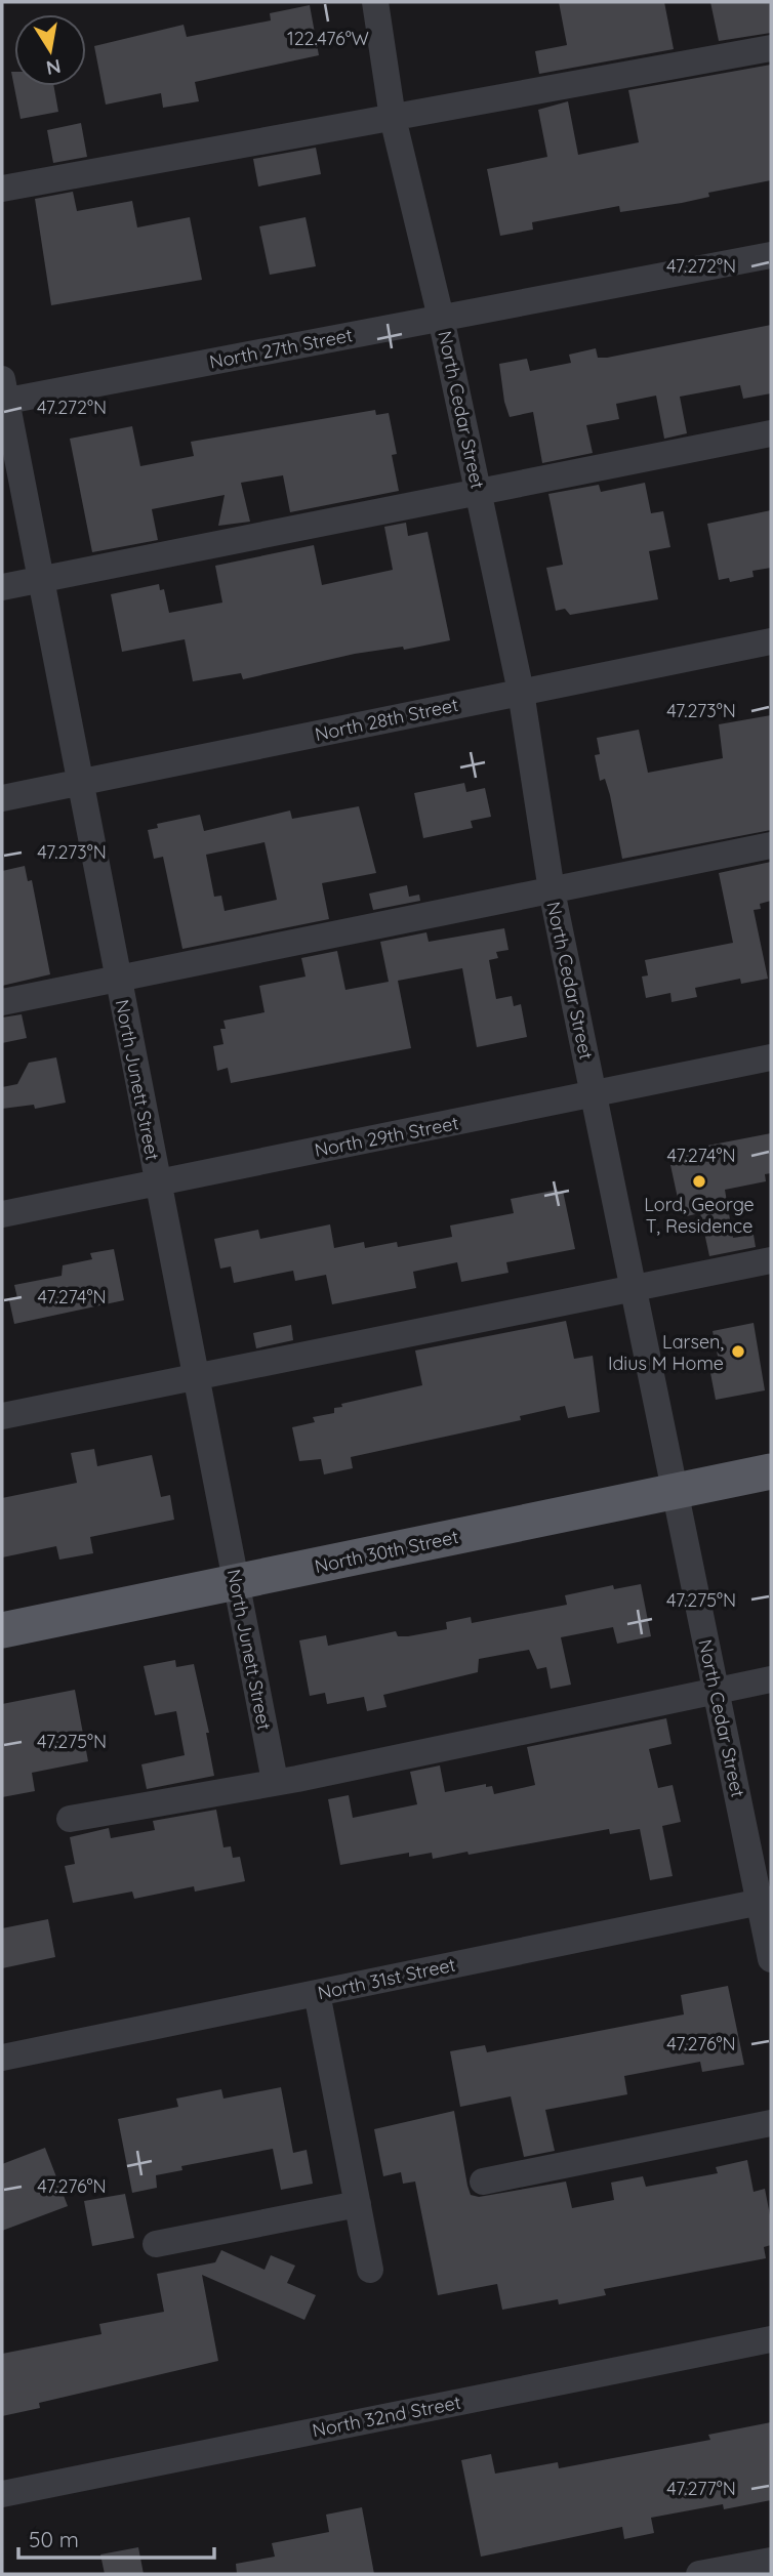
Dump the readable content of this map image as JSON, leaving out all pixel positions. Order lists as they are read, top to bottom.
{
  "streets": {
    "main road": ["North 30th Street"],
    "street": [
      "North 27th Street",
      "North Cedar Street",
      "North 28th Street",
      "North Junett Street",
      "North 29th Street",
      "North 31st Street",
      "North 32nd Street"
    ]
  },
  "crossings": [
    ["North 27th Street", "North Cedar Street"],
    ["North 27th Street", "North Junett Street"],
    ["North Cedar Street", "North 28th Street"],
    ["North Cedar Street", "North 29th Street"],
    ["North Cedar Street", "North 30th Street"],
    ["North Cedar Street", "North 31st Street"],
    ["North 28th Street", "North Junett Street"],
    ["North Junett Street", "North 29th Street"],
    ["North Junett Street", "North 30th Street"]
  ],
  "places": ["Lord, George T, Residence", "Larsen, Idius M Home"],
  "scale_bar": "50 m",
  "north": "bottom",
  "coordinates": [
    "122.476°W",
    "47.272°N",
    "47.273°N",
    "47.274°N",
    "47.275°N",
    "47.276°N",
    "47.277°N"
  ]
}
